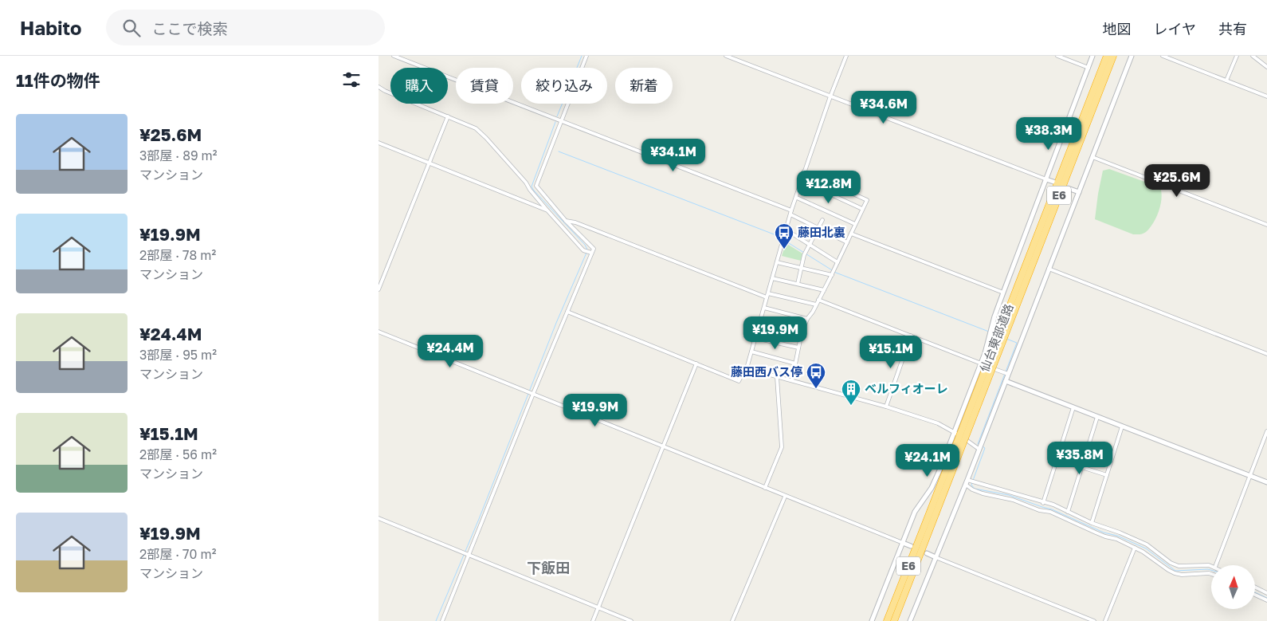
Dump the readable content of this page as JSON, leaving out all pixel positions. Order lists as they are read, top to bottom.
{
  "streets": {
    "highway": ["E6", "仙台東部道路"]
  },
  "districts": ["下飯田"],
  "places": {
    "bus stop": ["藤田北裏", "藤田西バス停"],
    "building": ["ベルフィオーレ"]
  },
  "north": "top",
  "page": {
    "header": "Habito",
    "search": "ここで検索",
    "nav": ["地図", "レイヤ", "共有"],
    "heading": "11件の物件",
    "chip": [
      "購入",
      "賃貸",
      "絞り込み",
      "新着"
    ],
    "price": [
      "¥34.6M",
      "¥38.3M",
      "¥34.1M",
      "¥25.6M",
      "¥12.8M",
      "¥19.9M",
      "¥24.4M",
      "¥15.1M",
      "¥19.9M",
      "¥35.8M",
      "¥24.1M"
    ],
    "list": [
      {
        "name": "¥25.6M",
        "note": "3部屋 · 89 m² · マンション"
      },
      {
        "name": "¥19.9M",
        "note": "2部屋 · 78 m² · マンション"
      },
      {
        "name": "¥24.4M",
        "note": "3部屋 · 95 m² · マンション"
      },
      {
        "name": "¥15.1M",
        "note": "2部屋 · 56 m² · マンション"
      },
      {
        "name": "¥19.9M",
        "note": "2部屋 · 70 m² · マンション"
      }
    ]
  }
}
